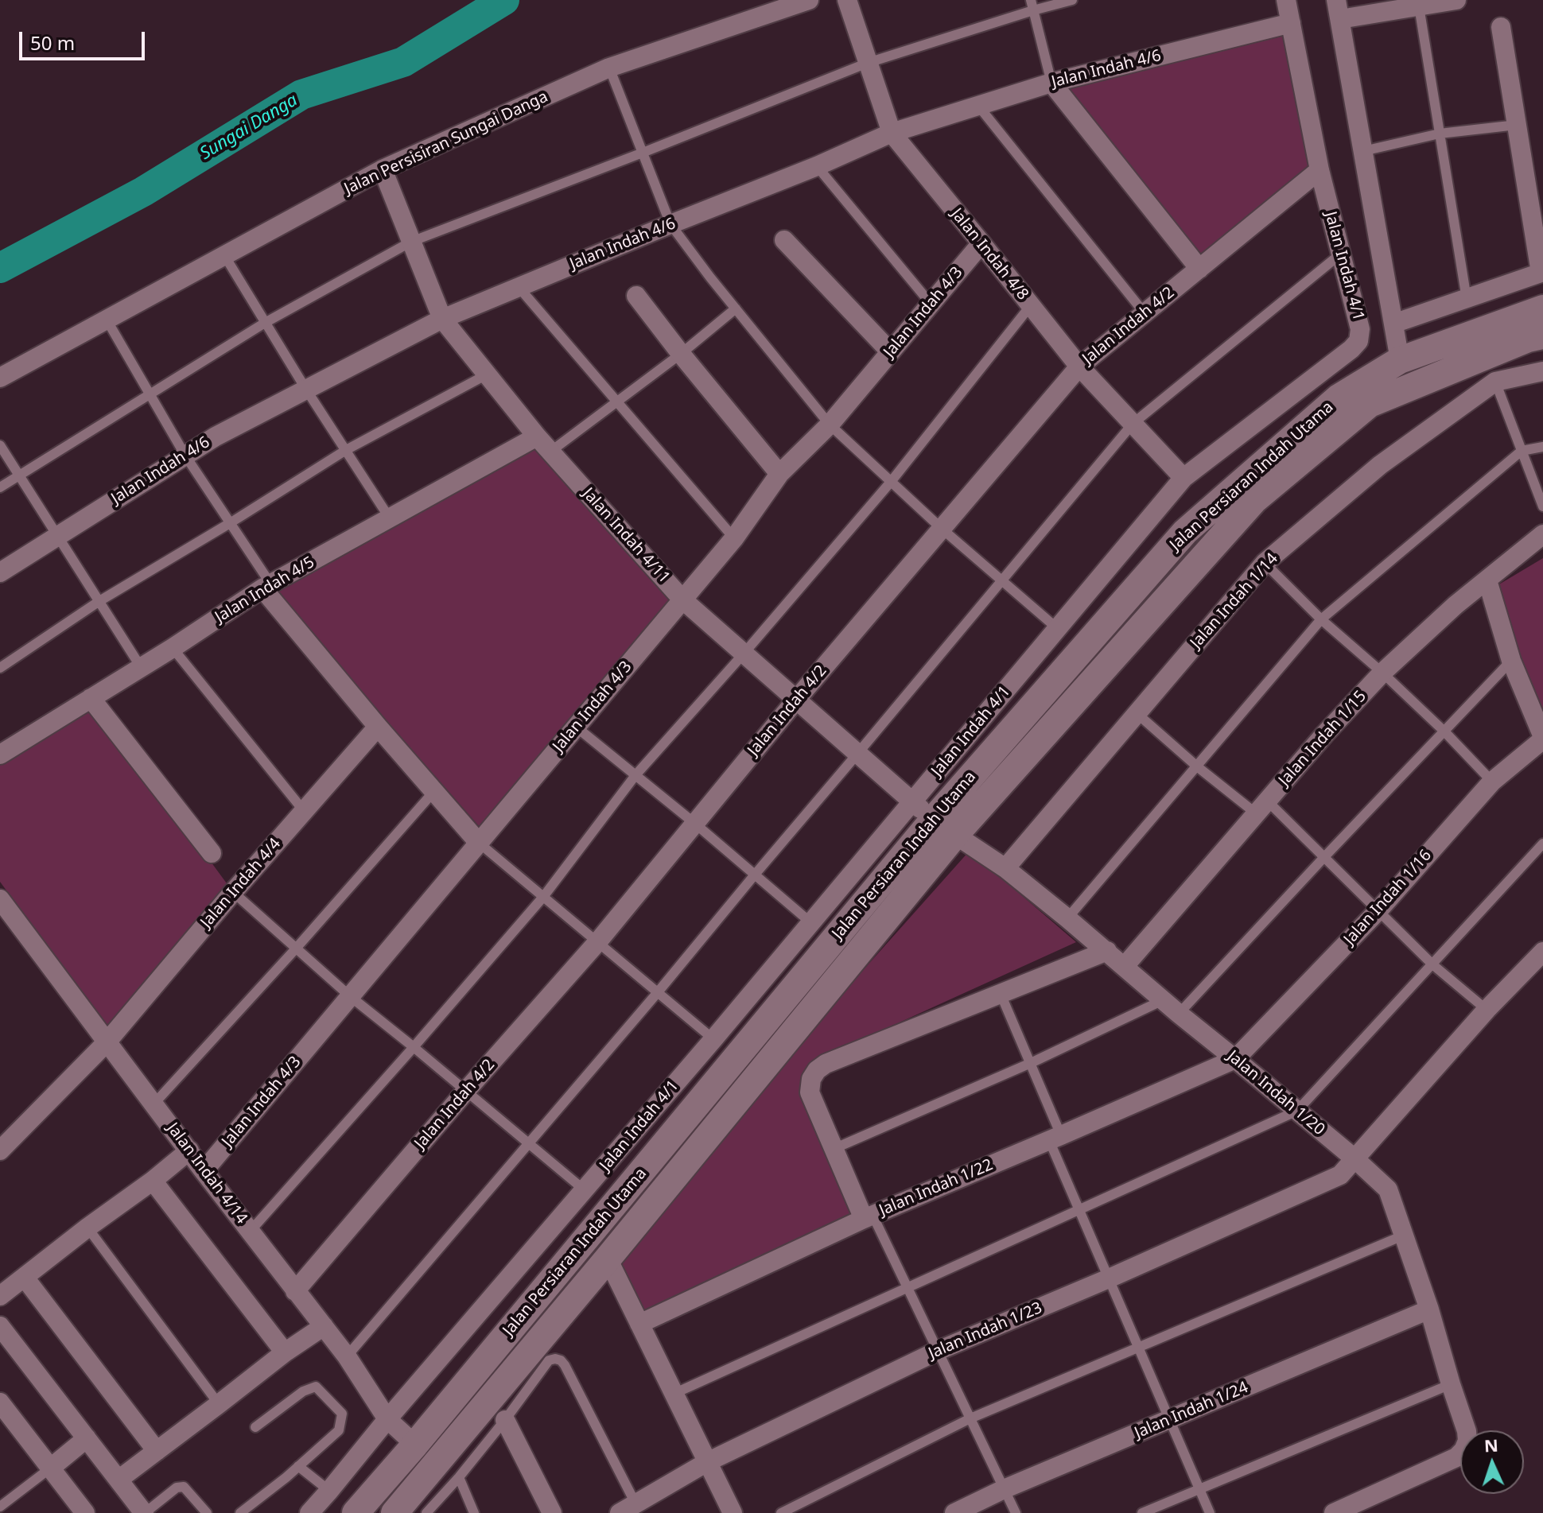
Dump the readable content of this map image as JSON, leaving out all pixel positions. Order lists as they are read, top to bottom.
{
  "streets": {
    "main road": ["Jalan Persiaran Indah Utama"],
    "street": [
      "Jalan Indah 4/6",
      "Jalan Persisiran Sungai Danga",
      "Jalan Indah 4/8",
      "Jalan Indah 4/1",
      "Jalan Indah 4/3",
      "Jalan Indah 4/2",
      "Jalan Indah 4/11",
      "Jalan Indah 4/5",
      "Jalan Indah 1/14",
      "Jalan Indah 1/15",
      "Jalan Indah 4/4",
      "Jalan Indah 1/16",
      "Jalan Indah 1/20",
      "Jalan Indah 4/14",
      "Jalan Indah 1/22",
      "Jalan Indah 1/23",
      "Jalan Indah 1/24"
    ]
  },
  "crossings": [
    ["Jalan Indah 4/6", "Jalan Indah 4/8"],
    ["Jalan Indah 4/6", "Jalan Indah 4/1"],
    ["Jalan Indah 4/6", "Jalan Indah 4/11"],
    ["Jalan Persisiran Sungai Danga", "Jalan Indah 4/11"],
    ["Jalan Indah 4/8", "Jalan Indah 4/1"],
    ["Jalan Indah 4/8", "Jalan Indah 4/3"],
    ["Jalan Indah 4/8", "Jalan Indah 4/2"],
    ["Jalan Indah 4/1", "Jalan Indah 4/2"],
    ["Jalan Indah 4/1", "Jalan Indah 4/11"],
    ["Jalan Indah 4/1", "Jalan Indah 4/14"],
    ["Jalan Indah 4/3", "Jalan Indah 4/11"],
    ["Jalan Indah 4/3", "Jalan Indah 4/14"],
    ["Jalan Indah 4/2", "Jalan Indah 4/11"],
    ["Jalan Indah 4/2", "Jalan Indah 4/14"],
    ["Jalan Persiaran Indah Utama", "Jalan Indah 4/11"],
    ["Jalan Persiaran Indah Utama", "Jalan Indah 1/20"],
    ["Jalan Persiaran Indah Utama", "Jalan Indah 4/14"],
    ["Jalan Indah 4/11", "Jalan Indah 4/5"],
    ["Jalan Indah 4/11", "Jalan Indah 1/20"],
    ["Jalan Indah 1/14", "Jalan Indah 1/20"],
    ["Jalan Indah 1/15", "Jalan Indah 1/20"],
    ["Jalan Indah 4/4", "Jalan Indah 4/14"],
    ["Jalan Indah 1/16", "Jalan Indah 1/20"],
    ["Jalan Indah 1/16", "Jalan Indah 1/22"],
    ["Jalan Indah 1/20", "Jalan Indah 1/22"],
    ["Jalan Indah 1/20", "Jalan Indah 1/23"],
    ["Jalan Indah 1/20", "Jalan Indah 1/24"]
  ],
  "water": ["Sungai Danga"],
  "scale_bar": "50 m",
  "north": "top"
}
